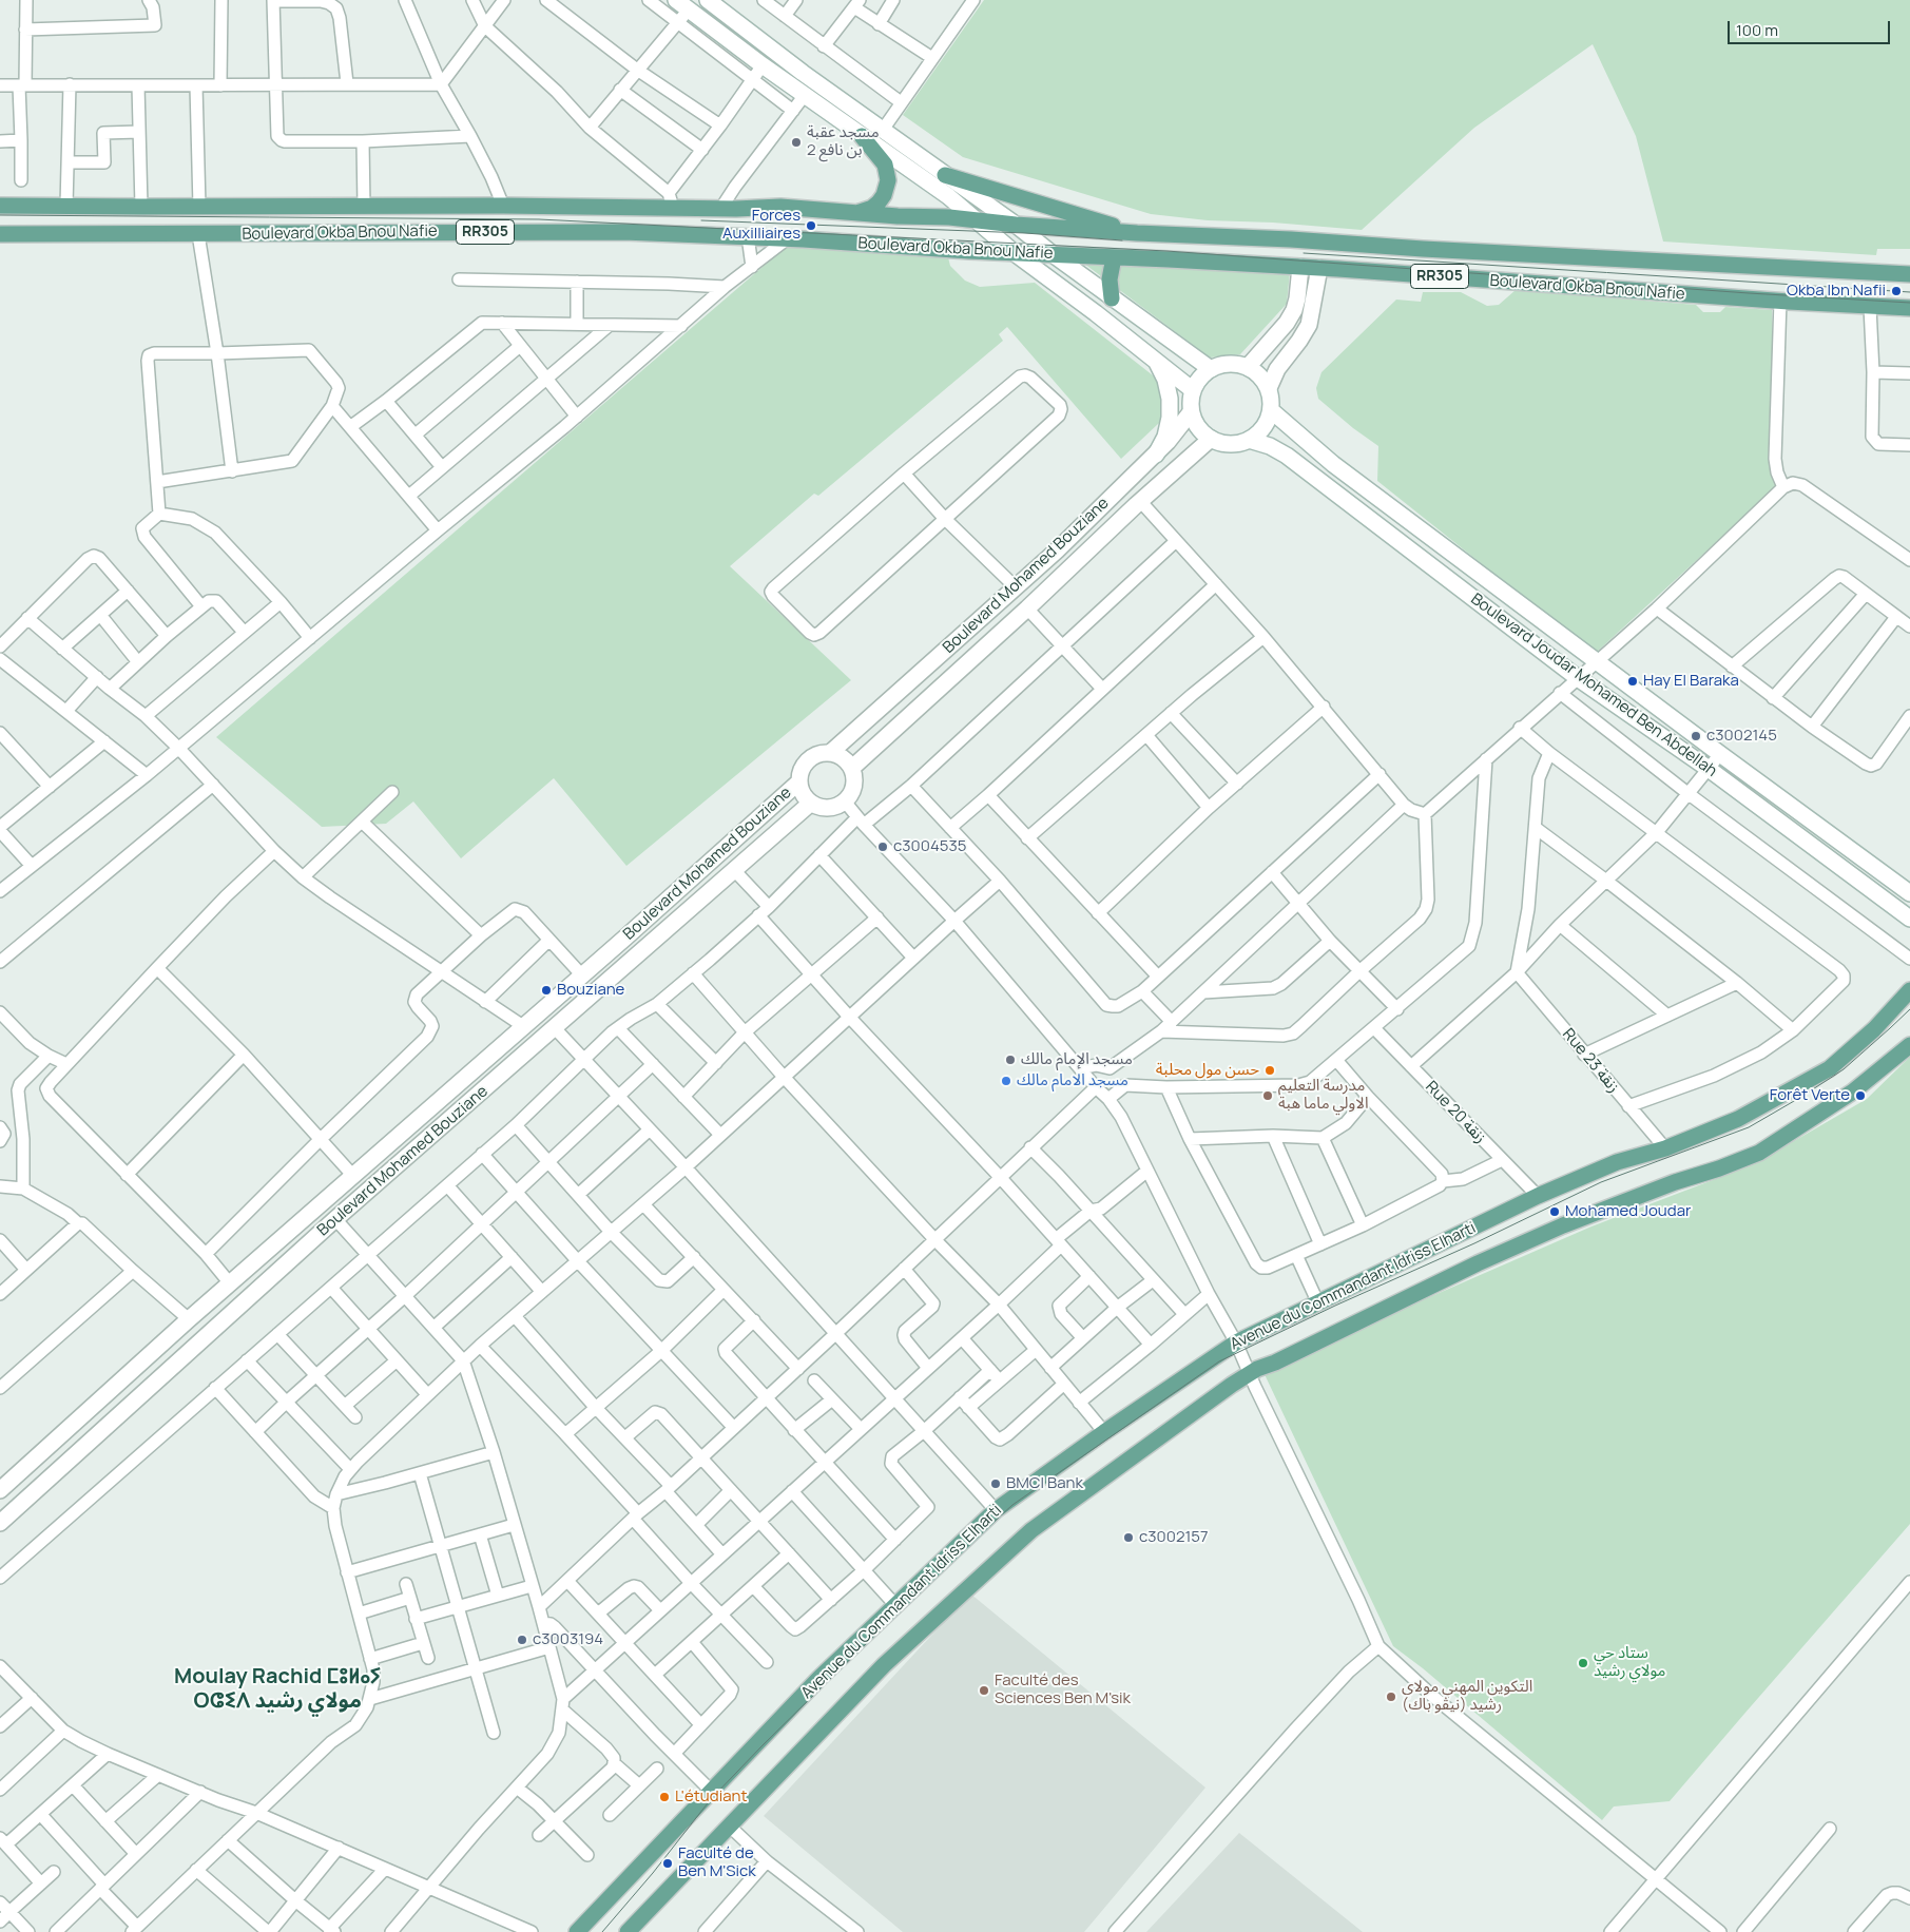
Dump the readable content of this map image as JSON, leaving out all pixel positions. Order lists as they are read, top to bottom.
{
  "streets": {
    "main road": ["RR305", "Boulevard Okba Bnou Nafie", "Avenue du Commandant Idriss Elharti"],
    "street": [
      "Boulevard Mohamed Bouziane",
      "Boulevard Joudar Mohamed Ben Abdellah",
      "Rue 23 زنقة",
      "Rue 20 زنقة"
    ]
  },
  "crossings": [
    ["Boulevard Mohamed Bouziane", "Boulevard Joudar Mohamed Ben Abdellah"],
    ["Rue 23 زنقة", "Avenue du Commandant Idriss Elharti"],
    ["Rue 20 زنقة", "Avenue du Commandant Idriss Elharti"]
  ],
  "districts": ["Moulay Rachid ⵎⵓⵍⴰⵢ ⵔⵛⵉⴷ مولاي رشيد"],
  "places": [
    "مسجد عقبة بن نافع 2",
    "Forces Auxilliaires",
    "Okba Ibn Nafii",
    "Hay El Baraka",
    "c3002145",
    "c3004535",
    "Bouziane",
    "مسجد الإمام مالك",
    "حسن مول محلبة",
    "مسجد الامام مالك",
    "مدرسة التعليم الاولي ماما هبة",
    "Forêt Verte",
    "Mohamed Joudar",
    "BMCI Bank",
    "c3002157",
    "c3003194",
    "ستاد حي مولاي رشيد",
    "Faculté des Sciences Ben M'sik",
    "التكوين المهني مولاي رشيد (نيڤو باك)",
    "L'étudiant",
    "Faculté de Ben M'Sick"
  ],
  "scale_bar": "100 m"
}
